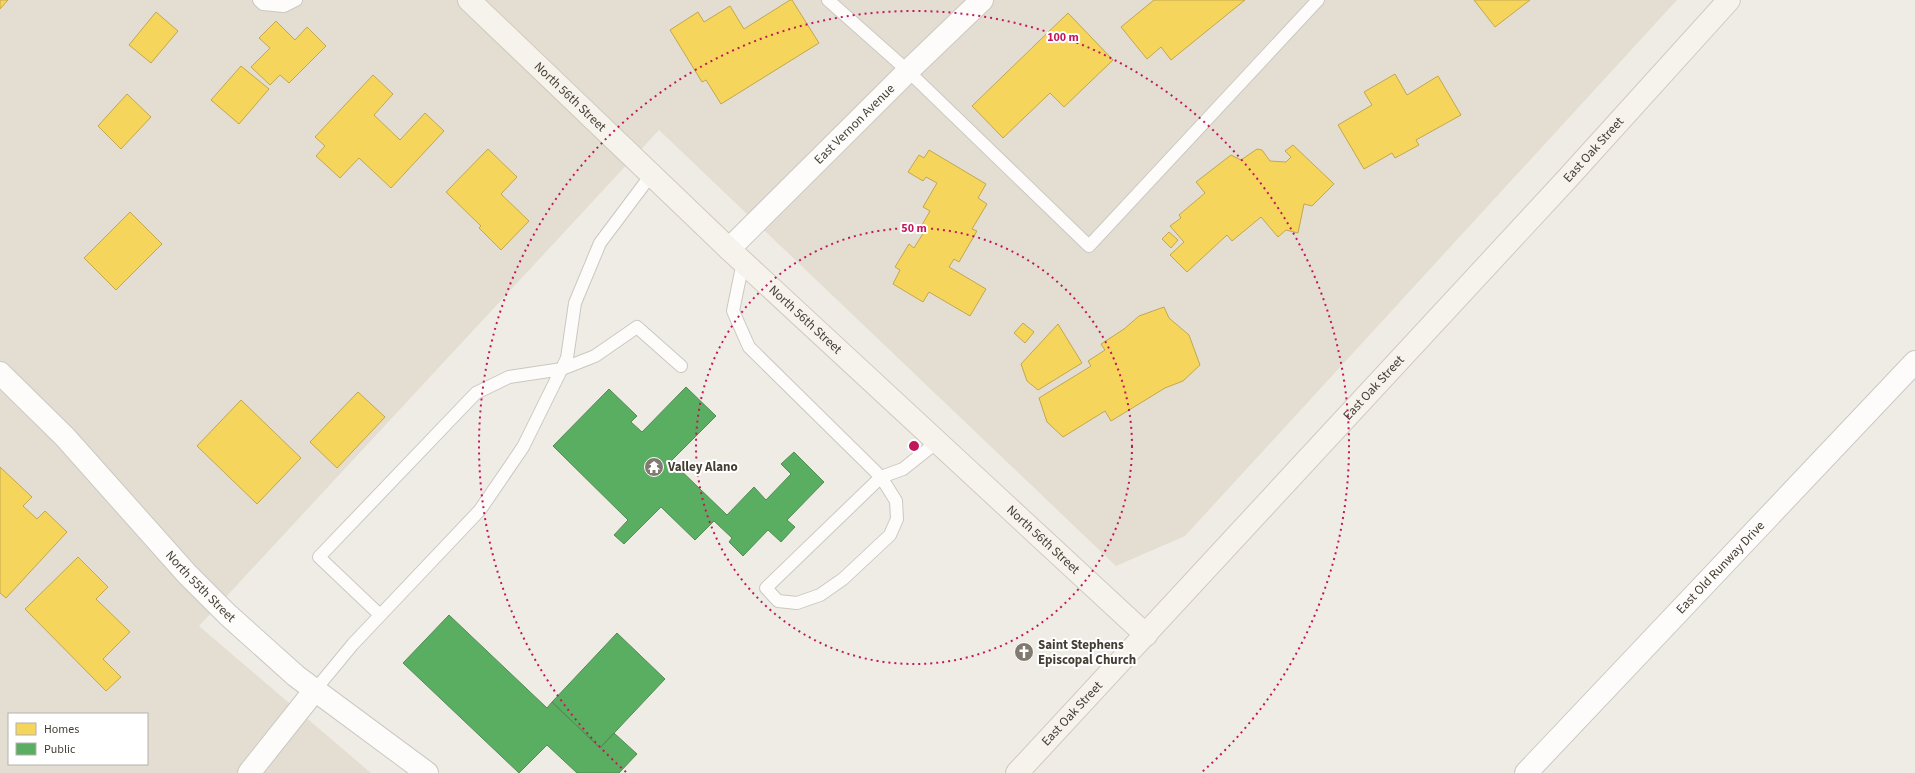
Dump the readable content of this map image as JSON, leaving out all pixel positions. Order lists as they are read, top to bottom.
{
  "streets": {
    "street": [
      "North 56th Street",
      "East Vernon Avenue",
      "East Oak Street",
      "East Old Runway Drive",
      "North 55th Street"
    ]
  },
  "crossings": [
    ["North 56th Street", "East Vernon Avenue"],
    ["North 56th Street", "East Oak Street"]
  ],
  "places": {
    "temple": ["Valley Alano"],
    "church": ["Saint Stephens Episcopal Church"]
  },
  "legend": ["Homes", "Public"],
  "rings": ["100 m", "50 m"]
}
